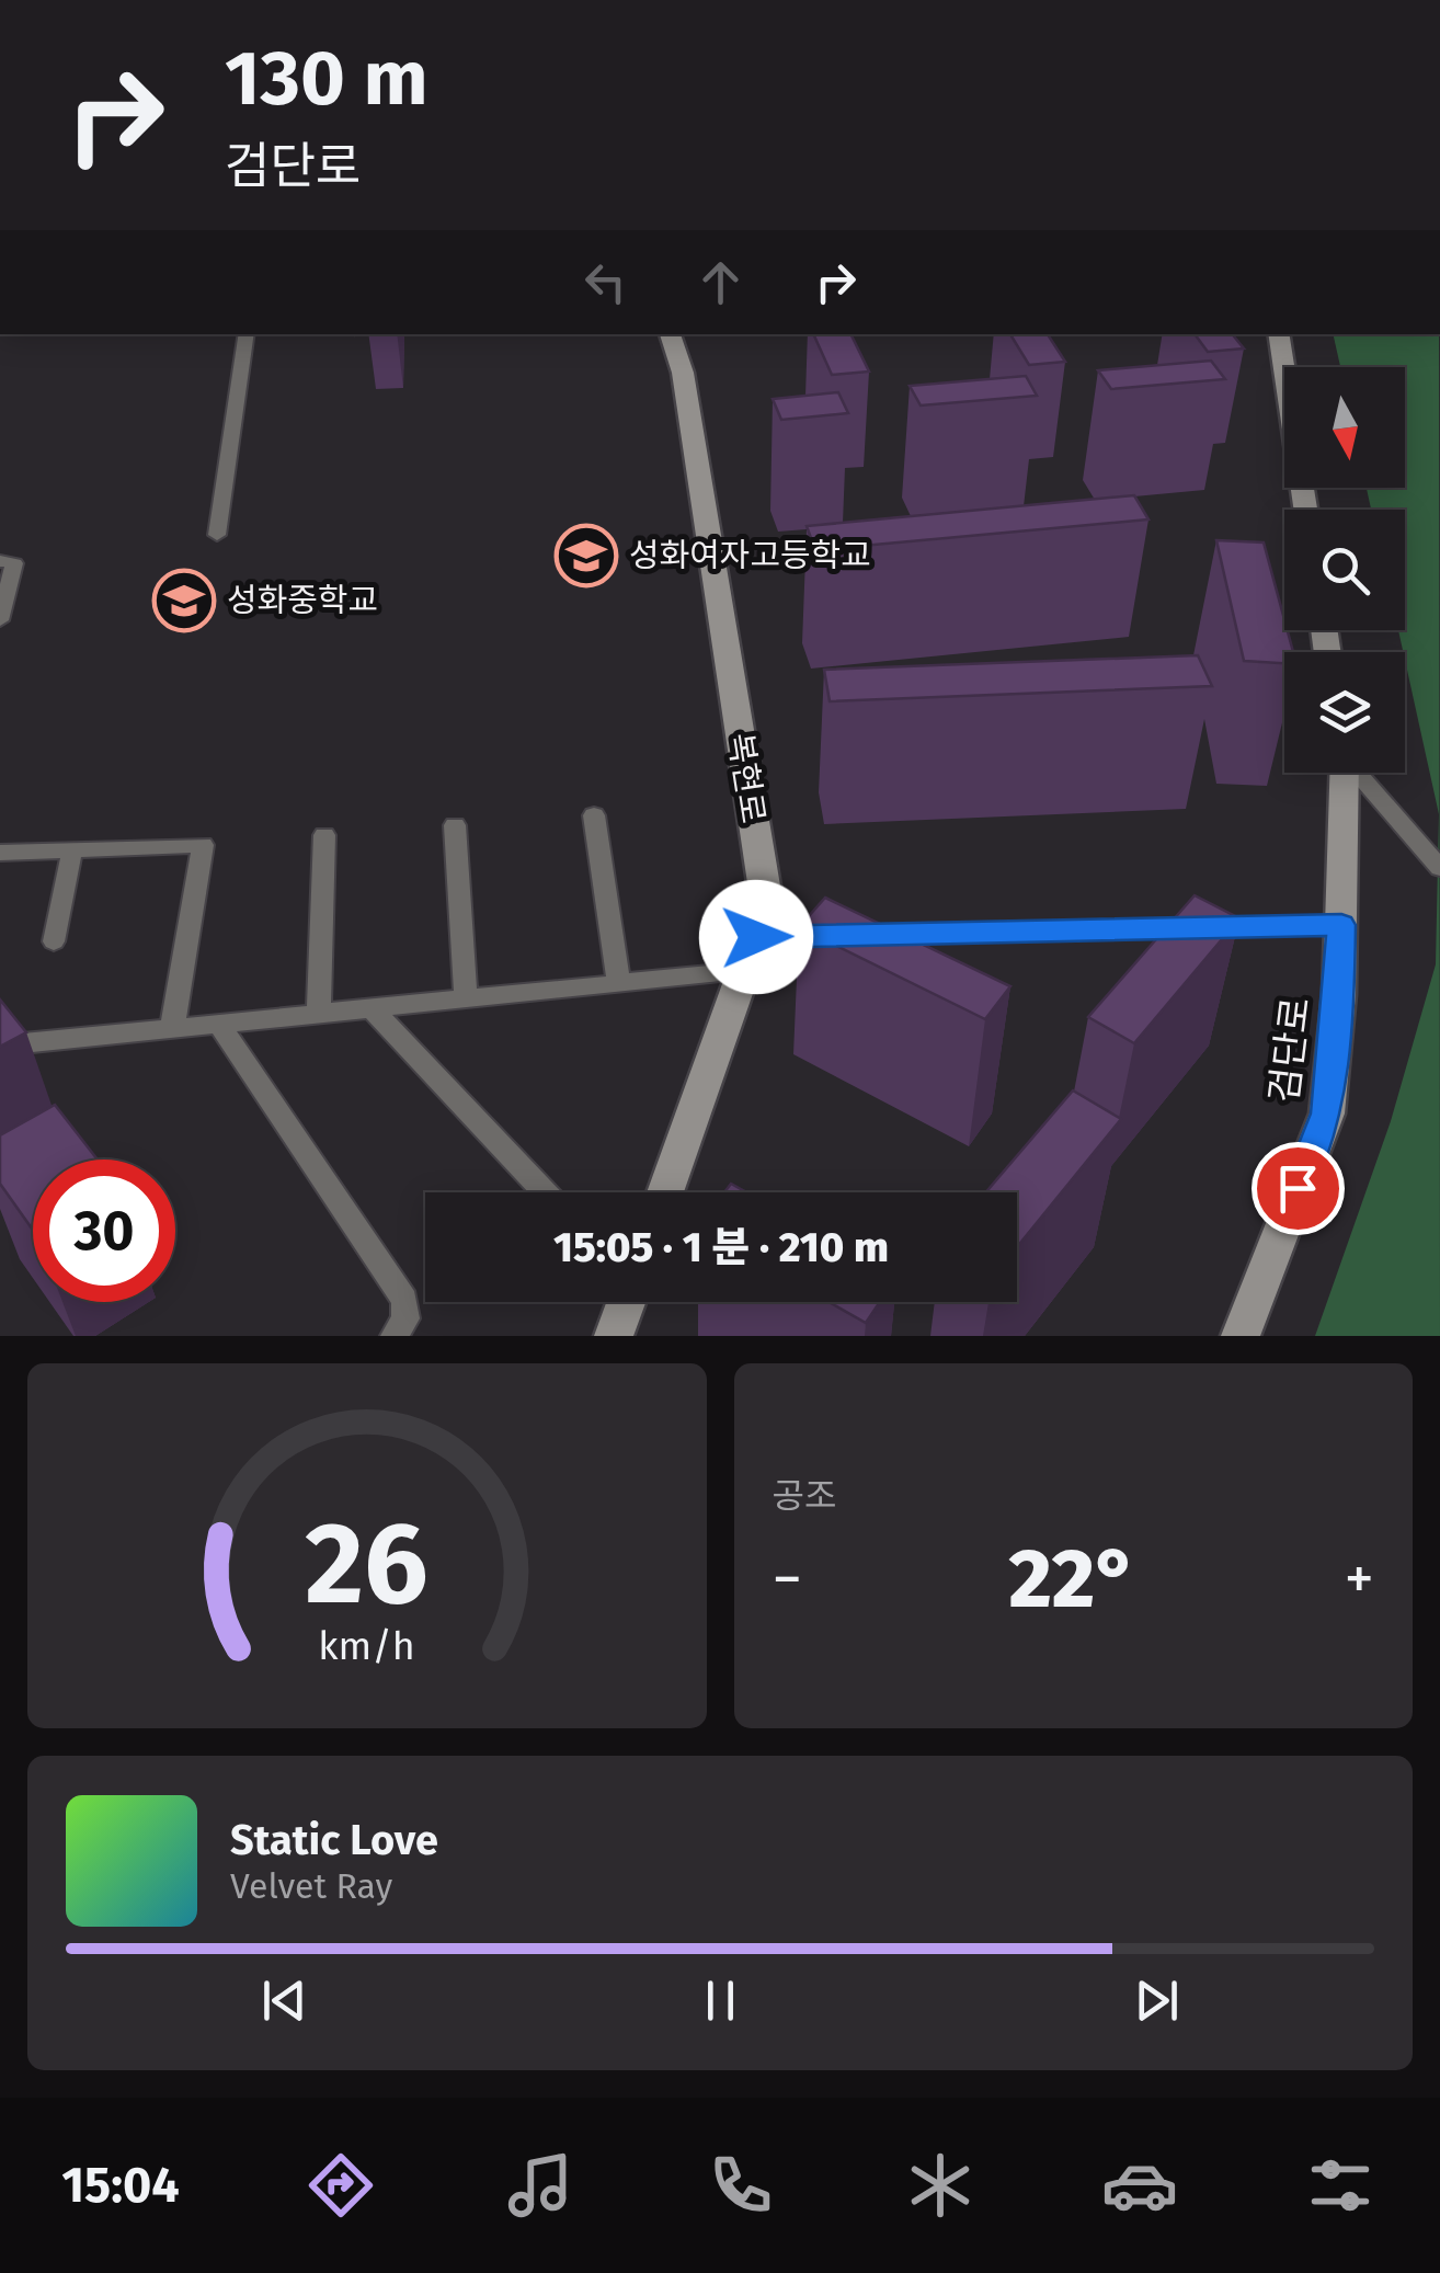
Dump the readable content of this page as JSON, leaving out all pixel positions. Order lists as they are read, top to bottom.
{
  "streets": {
    "main road": ["복현로", "검단로"]
  },
  "places": {
    "school or university": ["성화여자고등학교", "성화중학교"]
  },
  "north": "bottom",
  "page": {
    "turn": ["130 m", "검단로"],
    "limit": "30",
    "trip": "15:05 · 1 분 · 210 m",
    "tile": "공조",
    "heat": ["−", "22°", "+"],
    "song": ["Static Love", "Velvet Ray"],
    "tabs": "15:04",
    "gauge": ["26", "km/h"]
  }
}
